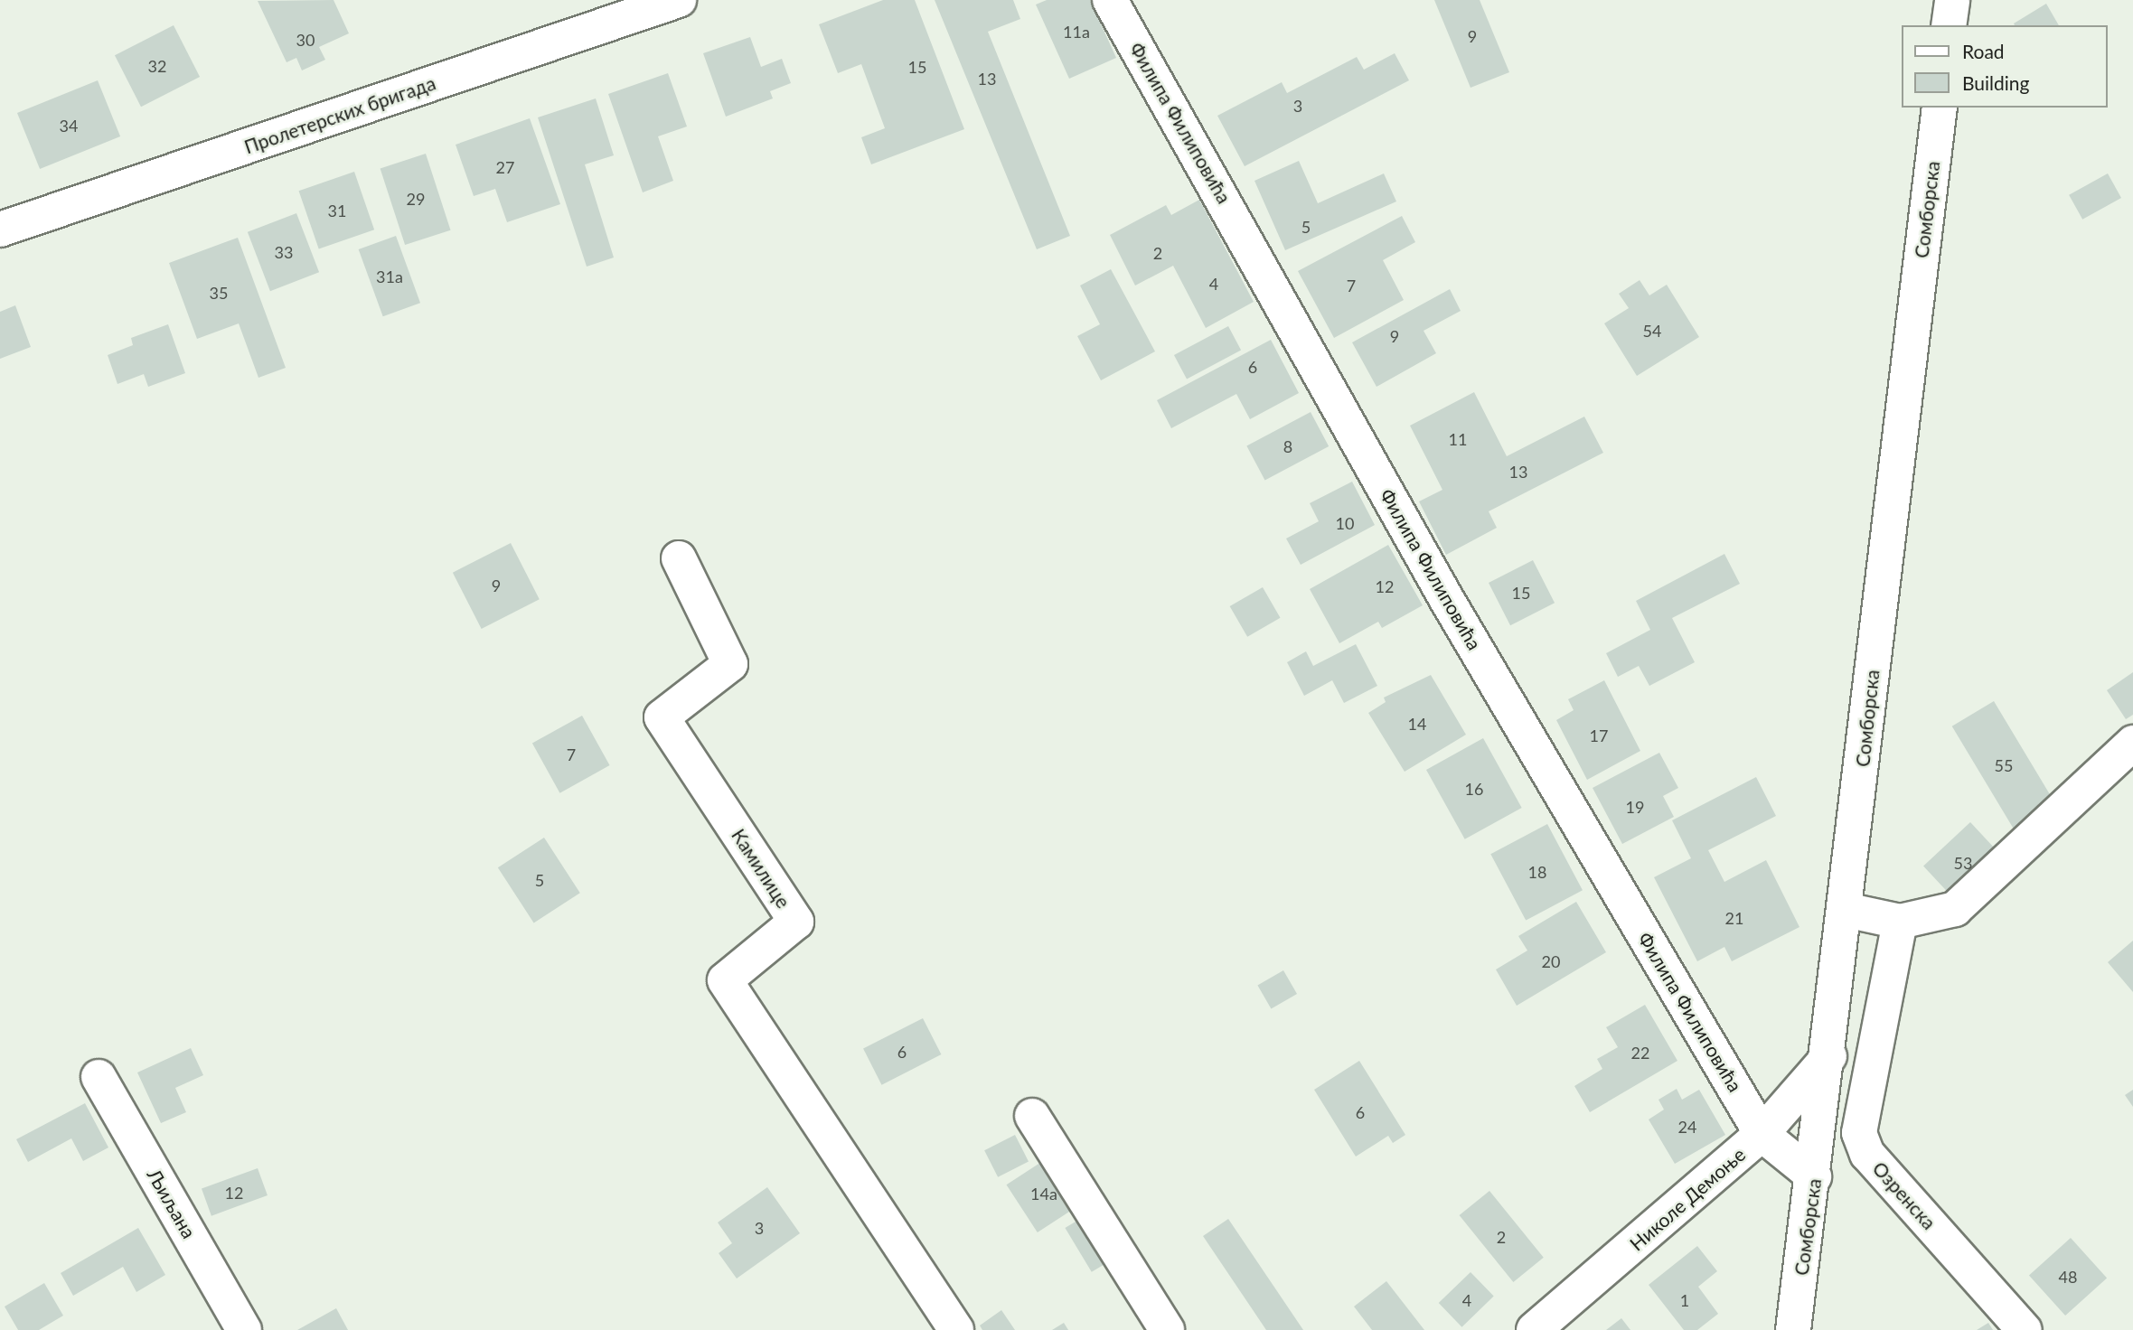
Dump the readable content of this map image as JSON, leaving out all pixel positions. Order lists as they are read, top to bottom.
{
  "streets": {
    "street": [
      "Пролетерских бригада",
      "Филипа Филиповића",
      "Сомборска",
      "Камилице",
      "Озренска",
      "Николе Демоње",
      "Љиљана"
    ]
  },
  "crossings": [
    ["Филипа Филиповића", "Николе Демоње"],
    ["Сомборска", "Николе Демоње"]
  ],
  "house_numbers": [
    "11a",
    "9",
    "30",
    "32",
    "15",
    "13",
    "3",
    "34",
    "27",
    "29",
    "31",
    "5",
    "33",
    "2",
    "31a",
    "4",
    "7",
    "35",
    "54",
    "9",
    "6",
    "11",
    "8",
    "13",
    "10",
    "9",
    "12",
    "15",
    "14",
    "17",
    "7",
    "55",
    "16",
    "19",
    "53",
    "18",
    "5",
    "21",
    "20",
    "6",
    "22",
    "6",
    "24",
    "12",
    "14a",
    "3",
    "2",
    "48",
    "4",
    "1"
  ],
  "legend": ["Road", "Building"]
}
